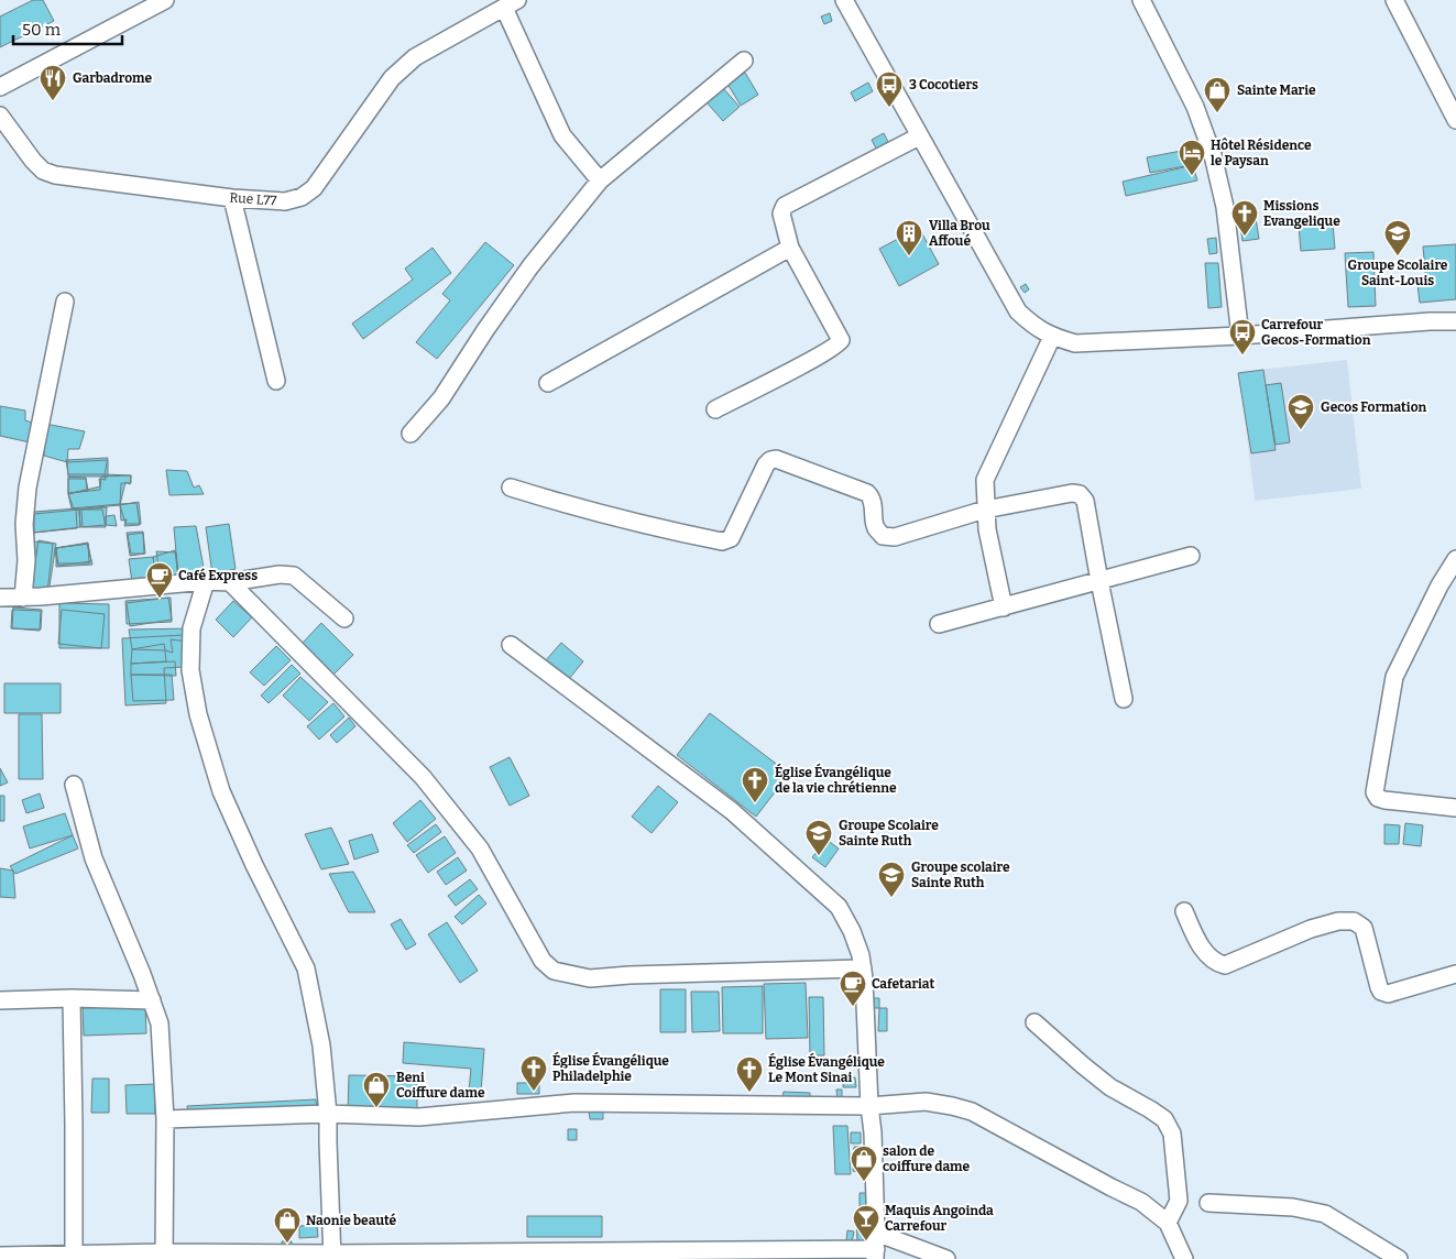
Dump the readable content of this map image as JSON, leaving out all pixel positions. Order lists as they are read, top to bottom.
{
  "streets": {
    "street": ["Rue L77"]
  },
  "places": {
    "restaurant": ["Garbadrome"],
    "bus stop": ["3 Cocotiers", "Carrefour Gecos-Formation"],
    "shop": [
      "Sainte Marie",
      "Beni Coiffure dame",
      "salon de coiffure dame",
      "Naonie beauté"
    ],
    "hotel": ["Hôtel Résidence le Paysan"],
    "church": [
      "Missions Evangelique",
      "Église Évangélique de la vie chrétienne",
      "Église Évangélique Philadelphie",
      "Église Évangélique Le Mont Sinai"
    ],
    "building": ["Villa Brou Affoué"],
    "school or university": [
      "Groupe Scolaire Saint-Louis",
      "Gecos Formation",
      "Groupe Scolaire Sainte Ruth",
      "Groupe scolaire Sainte Ruth"
    ],
    "cafe": ["Café Express", "Cafetariat"],
    "bar": ["Maquis Angoinda Carrefour"]
  },
  "scale_bar": "50 m"
}
